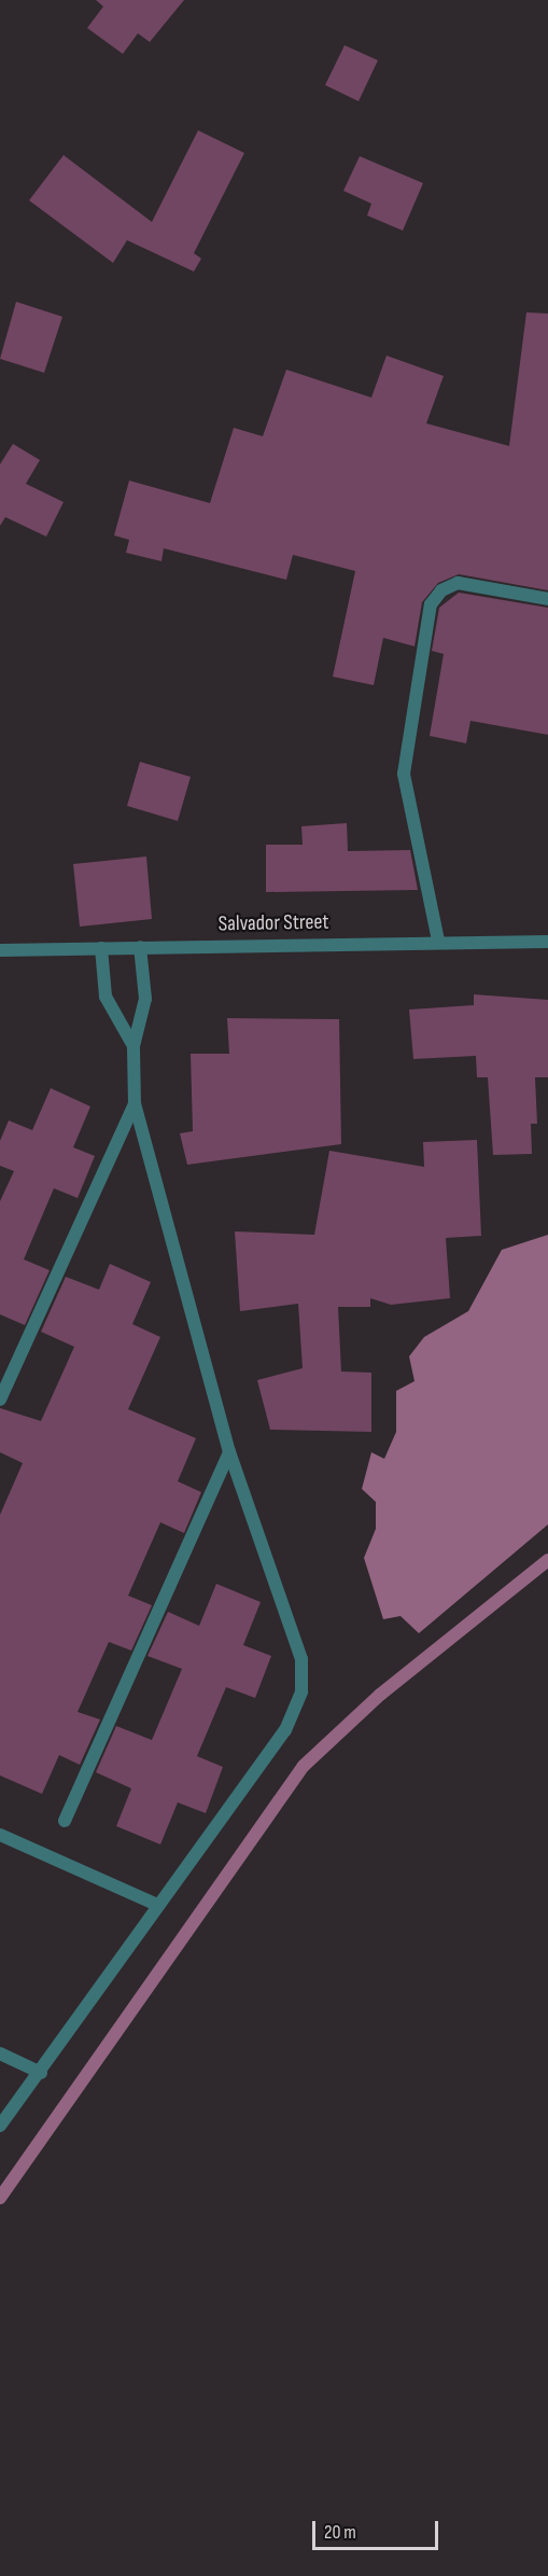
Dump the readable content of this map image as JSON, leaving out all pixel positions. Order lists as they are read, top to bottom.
{
  "streets": {
    "street": ["Salvador Street"]
  },
  "scale_bar": "20 m"
}
